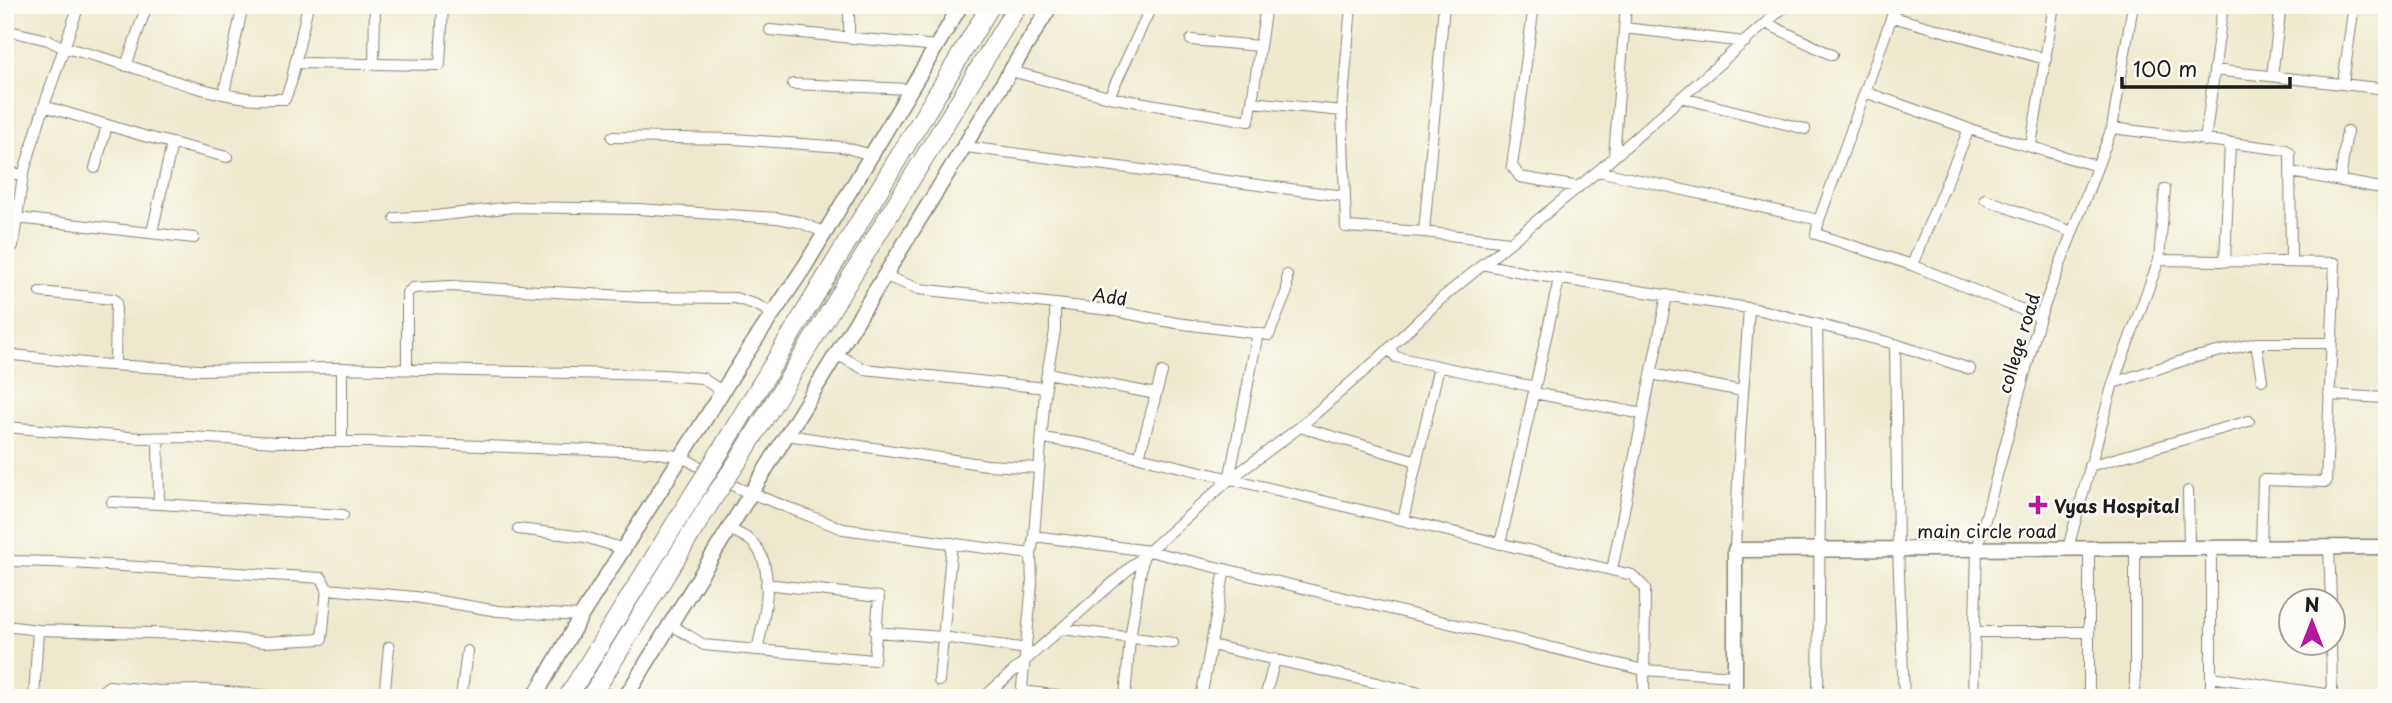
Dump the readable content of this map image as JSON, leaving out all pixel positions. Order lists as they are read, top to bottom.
{
  "streets": {
    "main road": ["main circle road"],
    "street": ["Add", "college road"]
  },
  "crossings": [
    ["college road", "main circle road"]
  ],
  "places": {
    "health": ["Vyas Hospital"]
  },
  "scale_bar": "100 m",
  "north": "top"
}
